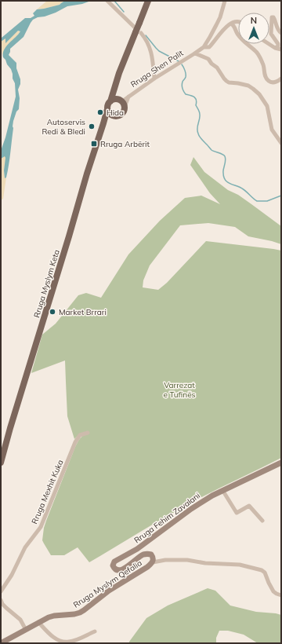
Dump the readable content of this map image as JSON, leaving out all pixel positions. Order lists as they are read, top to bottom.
{
  "streets": {
    "main road": ["Rruga Myslym Keta"],
    "street": [
      "Rruga Shen Palit",
      "Rruga Mexhit Kuka",
      "Rruga Fehim Zavalani",
      "Rruga Myslym Qefalia"
    ]
  },
  "crossings": [
    ["Rruga Shen Palit", "Rruga Myslym Keta"],
    ["Rruga Fehim Zavalani", "Rruga Myslym Qefalia"]
  ],
  "parks": ["Varrezat e Tufinës"],
  "places": {
    "other": ["Hida", "Autoservis Redi & Bledi", "Market Brrari"],
    "transit": ["Rruga Arbërit"]
  },
  "north": "top"
}
